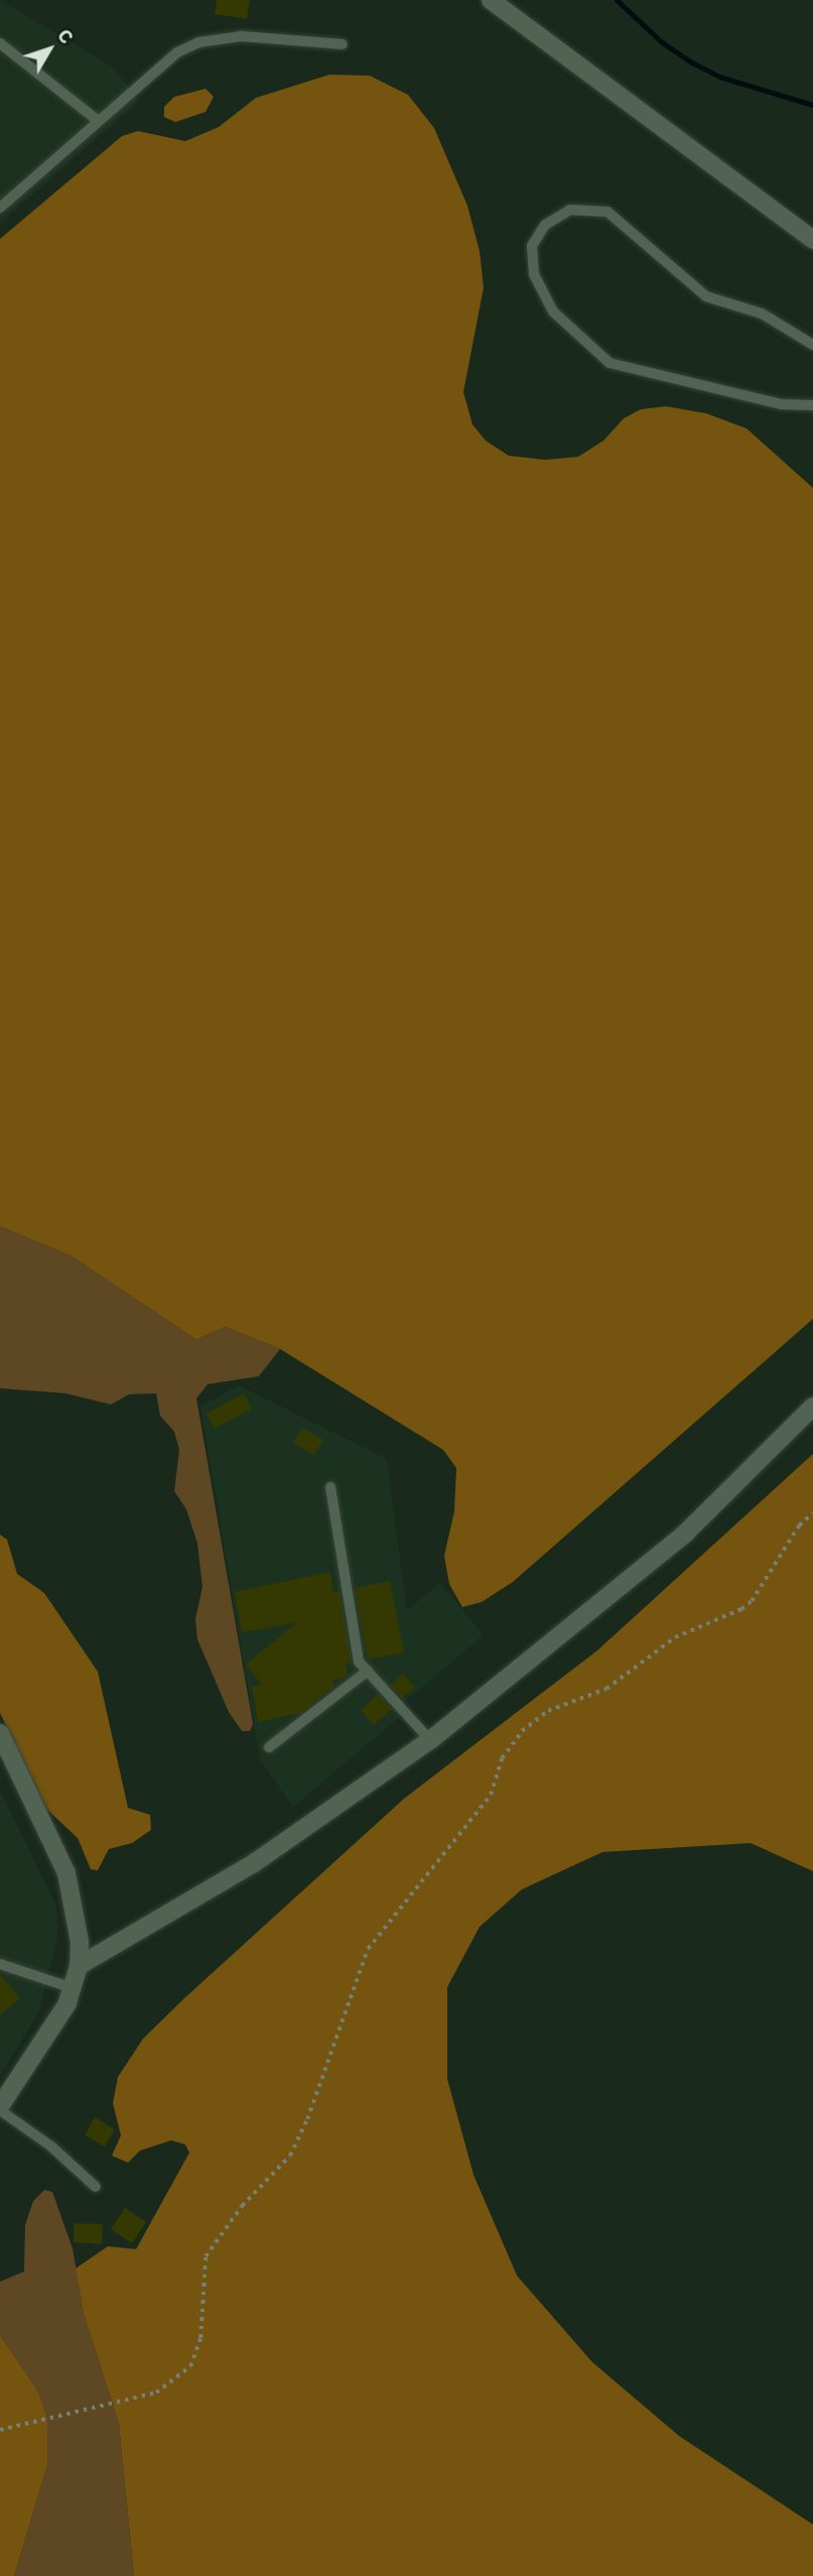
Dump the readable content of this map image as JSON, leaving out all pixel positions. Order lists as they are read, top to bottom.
{
  "north": "top right"
}
